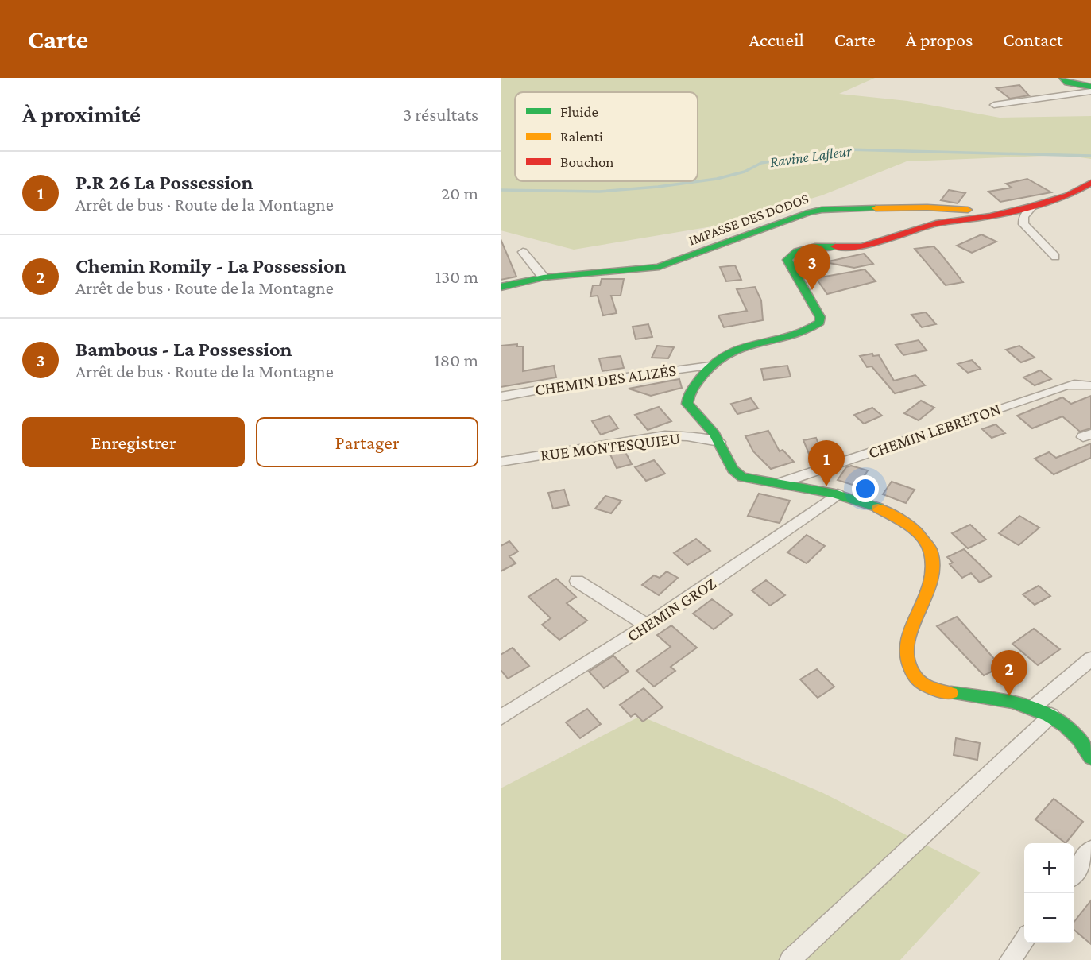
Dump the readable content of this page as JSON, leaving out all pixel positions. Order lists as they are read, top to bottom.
{
  "streets": {
    "main road": ["IMPASSE DES DODOS"],
    "street": [
      "CHEMIN DES ALIZÉS",
      "CHEMIN LEBRETON",
      "RUE MONTESQUIEU",
      "CHEMIN GROZ"
    ]
  },
  "water": ["Ravine Lafleur"],
  "legend": ["Fluide", "Ralenti", "Bouchon"],
  "page": {
    "header": "Carte",
    "nav": [
      "Accueil",
      "Carte",
      "À propos",
      "Contact"
    ],
    "heading": ["À proximité", "3 résultats"],
    "list": [
      {
        "mark": "1",
        "name": "P.R 26 La Possession",
        "note": "Arrêt de bus · Route de la Montagne",
        "value": "20 m"
      },
      {
        "mark": "2",
        "name": "Chemin Romily - La Possession",
        "note": "Arrêt de bus · Route de la Montagne",
        "value": "130 m"
      },
      {
        "mark": "3",
        "name": "Bambous - La Possession",
        "note": "Arrêt de bus · Route de la Montagne",
        "value": "180 m"
      }
    ],
    "pins": ["3", "1", "2"],
    "buttons": ["Enregistrer", "Partager"],
    "map_buttons": ["+", "−"]
  }
}
